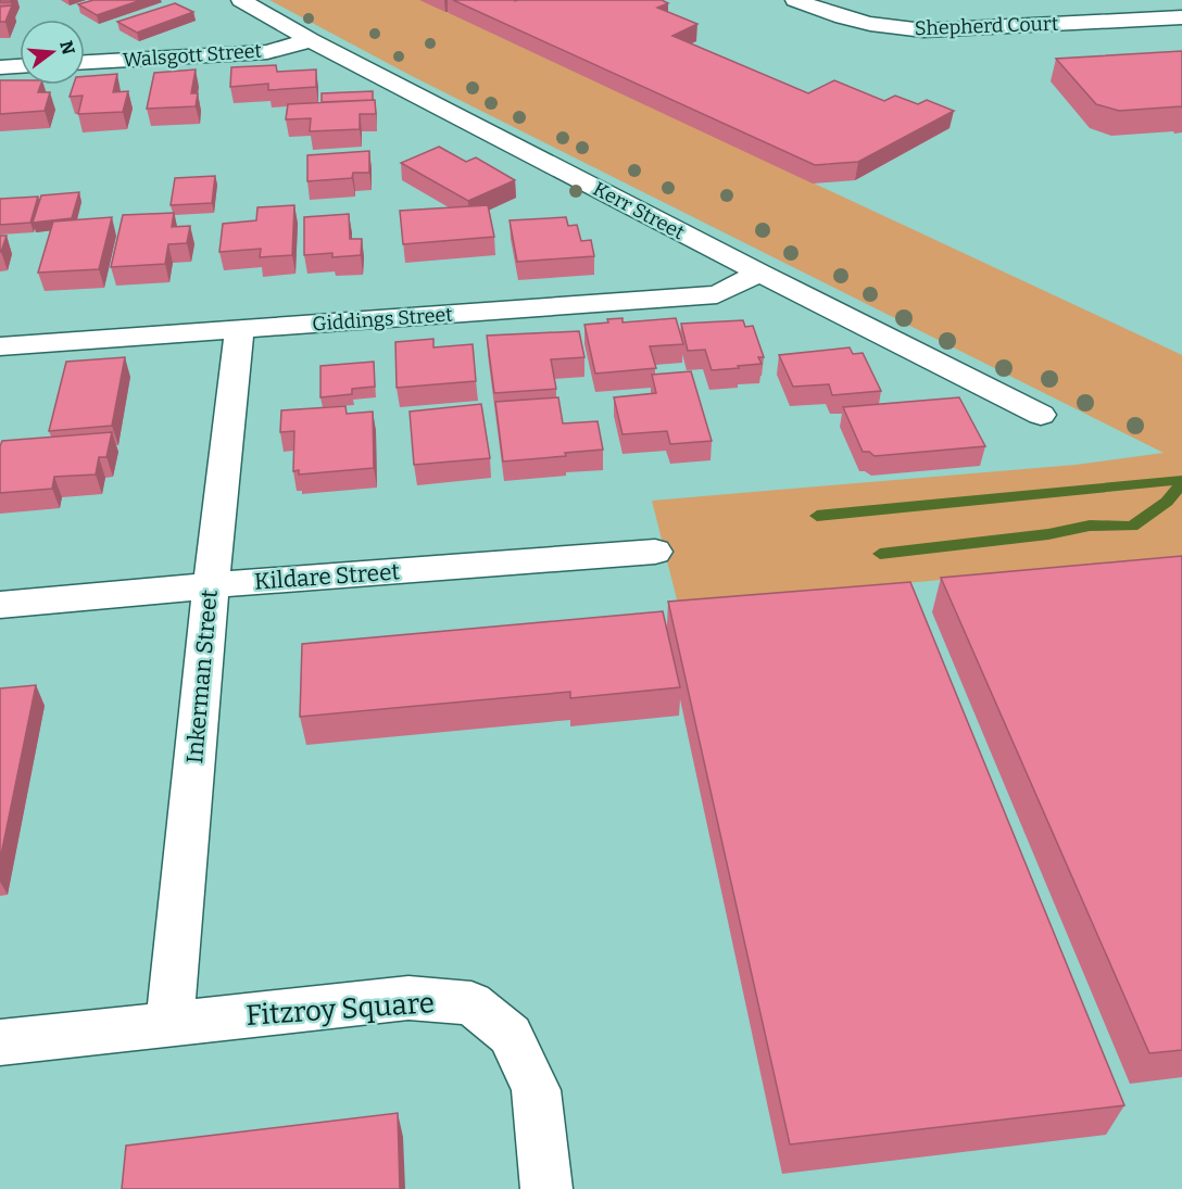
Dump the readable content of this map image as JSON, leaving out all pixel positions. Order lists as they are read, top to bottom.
{
  "streets": {
    "street": [
      "Shepherd Court",
      "Walsgott Street",
      "Kerr Street",
      "Giddings Street",
      "Kildare Street",
      "Inkerman Street",
      "Fitzroy Square"
    ]
  },
  "crossings": [
    ["Walsgott Street", "Kerr Street"],
    ["Kerr Street", "Giddings Street"],
    ["Giddings Street", "Inkerman Street"],
    ["Kildare Street", "Inkerman Street"],
    ["Inkerman Street", "Fitzroy Square"]
  ],
  "north": "right"
}
